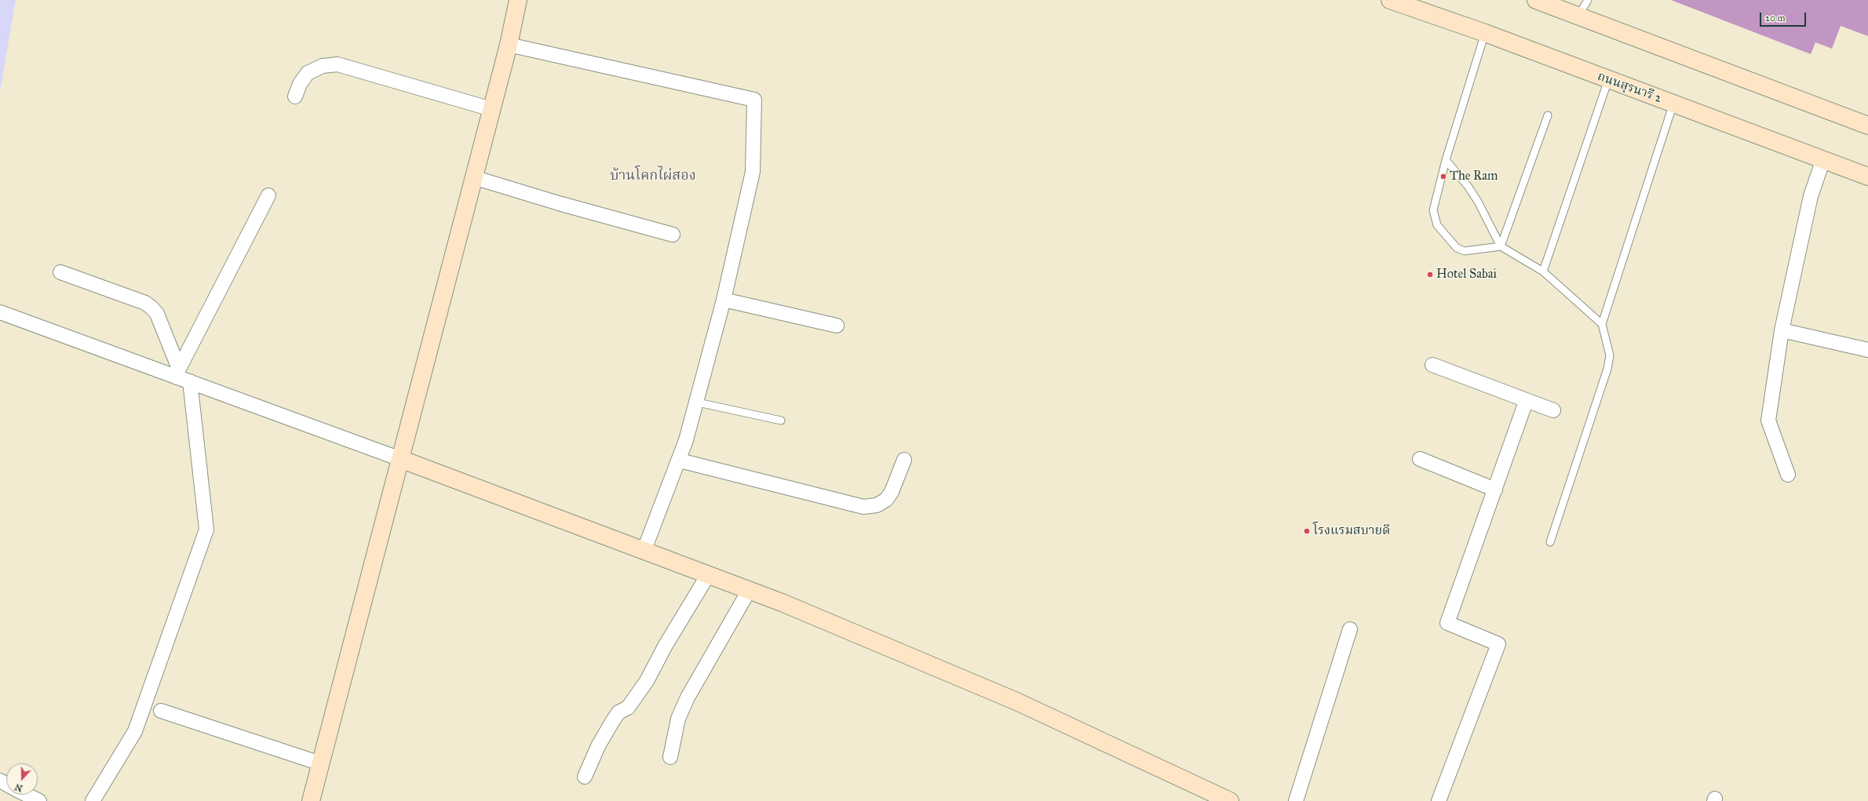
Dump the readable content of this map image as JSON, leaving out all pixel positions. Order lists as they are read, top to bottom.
{
  "streets": {
    "street": ["ถนนสุรนารี 2"]
  },
  "districts": ["บ้านโคกไผ่สอง"],
  "places": ["The Ram", "Hotel Sabai", "โรงแรมสบายดี"],
  "scale_bar": "20 m",
  "north": "bottom"
}
